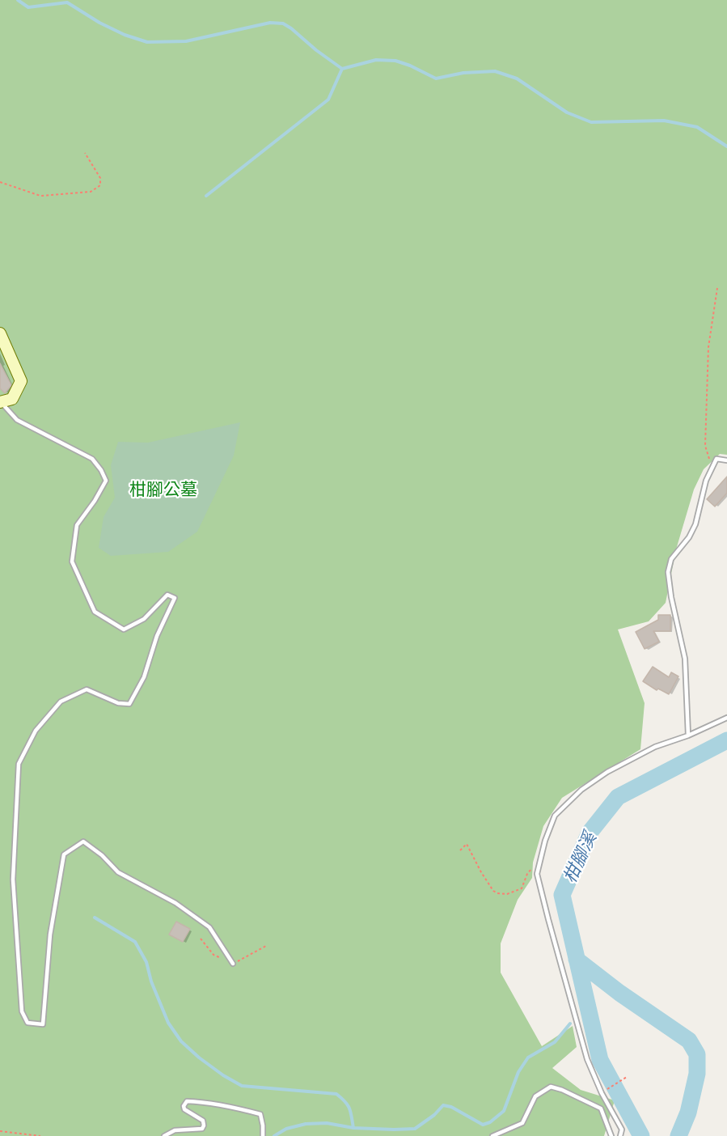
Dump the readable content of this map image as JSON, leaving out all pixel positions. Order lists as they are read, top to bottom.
{
  "water": ["柑腳溪"],
  "parks": ["柑腳公墓"]
}
